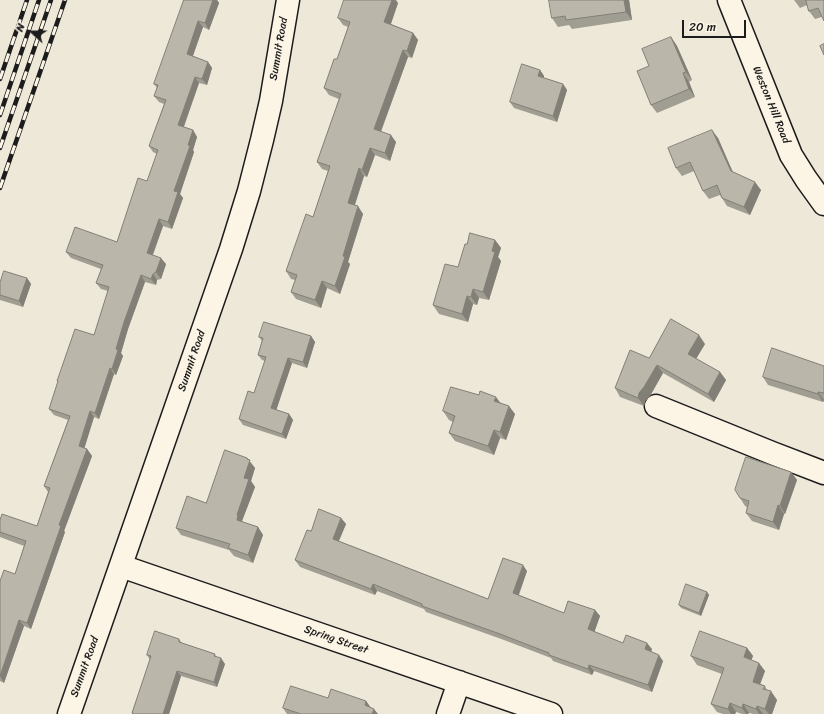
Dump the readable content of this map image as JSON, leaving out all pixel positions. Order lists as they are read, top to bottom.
{
  "streets": {
    "street": ["Summit Road", "Weston Hill Road", "Spring Street"]
  },
  "crossings": [
    ["Summit Road", "Spring Street"]
  ],
  "scale_bar": "20 m",
  "north": "left"
}
